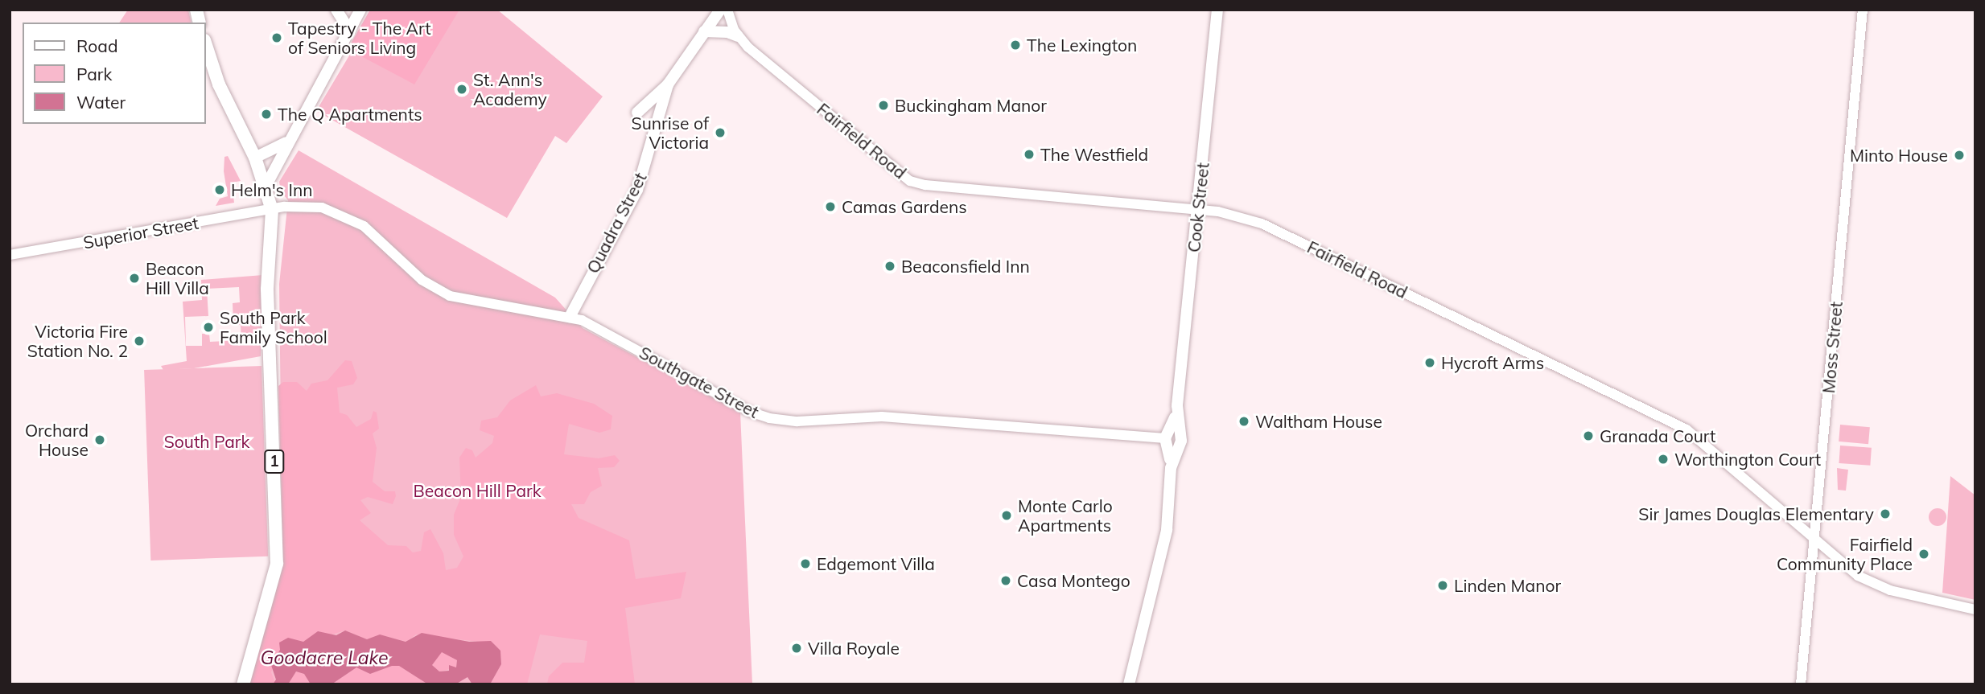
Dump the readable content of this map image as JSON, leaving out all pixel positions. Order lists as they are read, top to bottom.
{
  "streets": {
    "main road": ["Cook Street", "Quadra Street", "1"],
    "street": [
      "Fairfield Road",
      "Superior Street",
      "Moss Street",
      "Southgate Street"
    ]
  },
  "crossings": [
    ["Fairfield Road", "Cook Street"],
    ["Fairfield Road", "Moss Street"],
    ["Cook Street", "Southgate Street"],
    ["Quadra Street", "Southgate Street"],
    ["Superior Street", "Southgate Street"],
    ["Superior Street", "1"],
    ["Southgate Street", "1"]
  ],
  "water": ["Goodacre Lake"],
  "parks": ["South Park", "Beacon Hill Park"],
  "places": [
    "Tapestry - The Art of Seniors Living",
    "The Lexington",
    "St. Ann's Academy",
    "Buckingham Manor",
    "The Q Apartments",
    "Sunrise of Victoria",
    "The Westfield",
    "Minto House",
    "Helm's Inn",
    "Camas Gardens",
    "Beaconsfield Inn",
    "Beacon Hill Villa",
    "South Park Family School",
    "Victoria Fire Station No. 2",
    "Hycroft Arms",
    "Waltham House",
    "Granada Court",
    "Orchard House",
    "Worthington Court",
    "Sir James Douglas Elementary",
    "Monte Carlo Apartments",
    "Fairfield Community Place",
    "Edgemont Villa",
    "Casa Montego",
    "Linden Manor",
    "Villa Royale"
  ],
  "legend": ["Road", "Park", "Water"]
}
